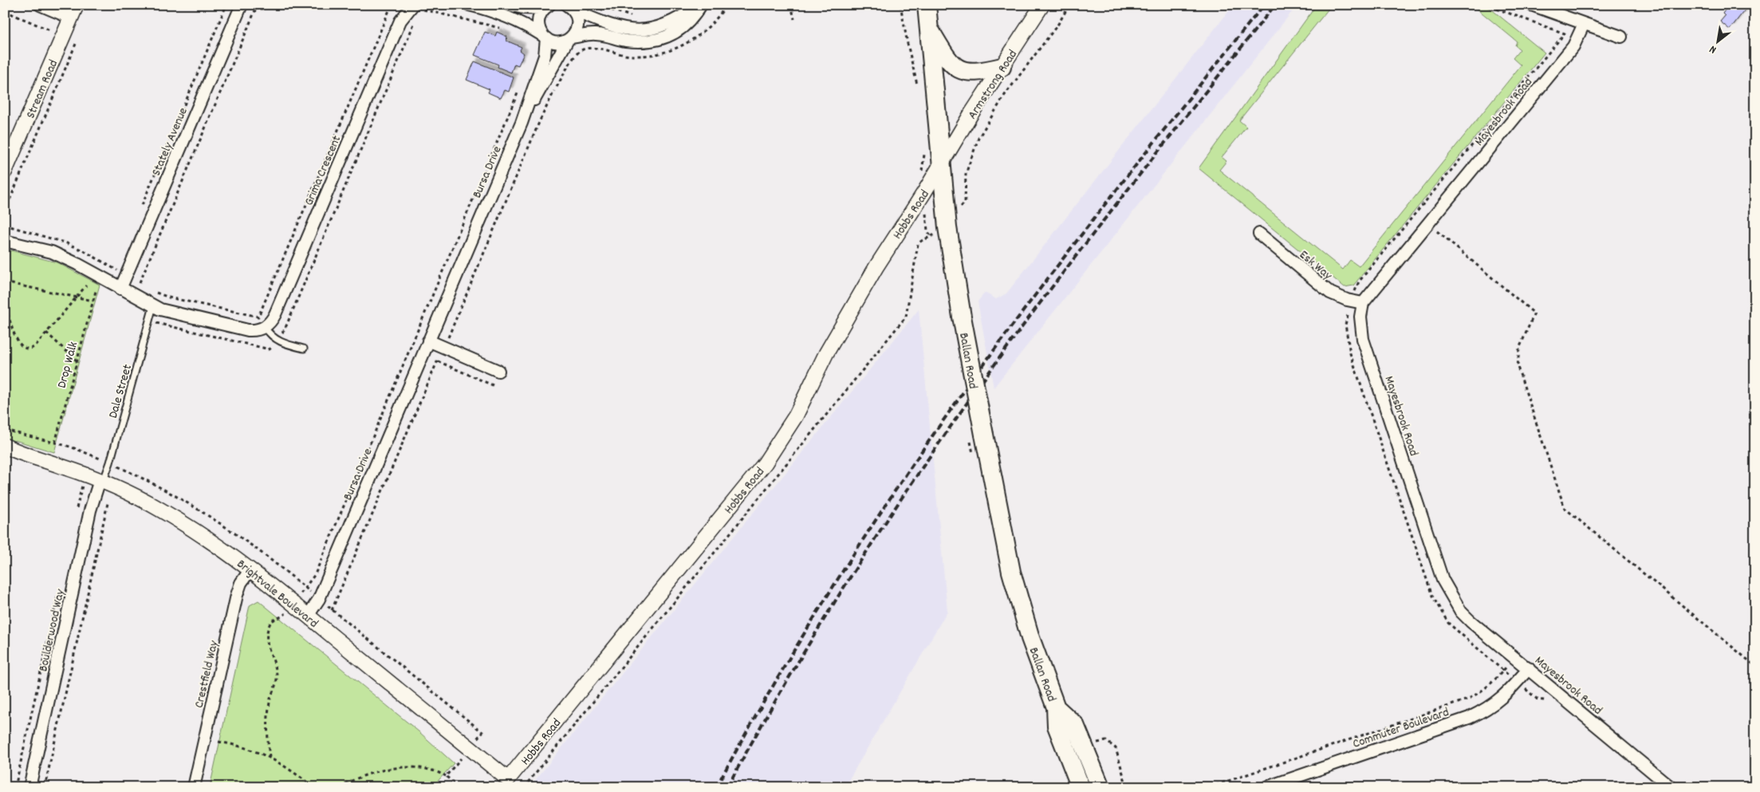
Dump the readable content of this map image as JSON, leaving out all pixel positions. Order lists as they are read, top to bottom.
{
  "streets": {
    "main road": ["Ballan Road"],
    "street": [
      "Armstrong Road",
      "Stream Road",
      "Mayesbrook Road",
      "Stately Avenue",
      "Grima Crescent",
      "Bursa Drive",
      "Hobbs Road",
      "Esk Way",
      "Brightvale Boulevard",
      "Boulderwood Way",
      "Crestfield Way",
      "Commuter Boulevard"
    ],
    "lane": ["Dale Street"],
    "path": ["Drop Walk"]
  },
  "crossings": [
    ["Armstrong Road", "Hobbs Road"],
    ["Armstrong Road", "Ballan Road"],
    ["Mayesbrook Road", "Esk Way"],
    ["Mayesbrook Road", "Commuter Boulevard"],
    ["Bursa Drive", "Brightvale Boulevard"],
    ["Hobbs Road", "Ballan Road"],
    ["Hobbs Road", "Brightvale Boulevard"],
    ["Dale Street", "Brightvale Boulevard"],
    ["Dale Street", "Boulderwood Way"],
    ["Brightvale Boulevard", "Boulderwood Way"],
    ["Brightvale Boulevard", "Crestfield Way"]
  ],
  "north": "bottom left"
}
